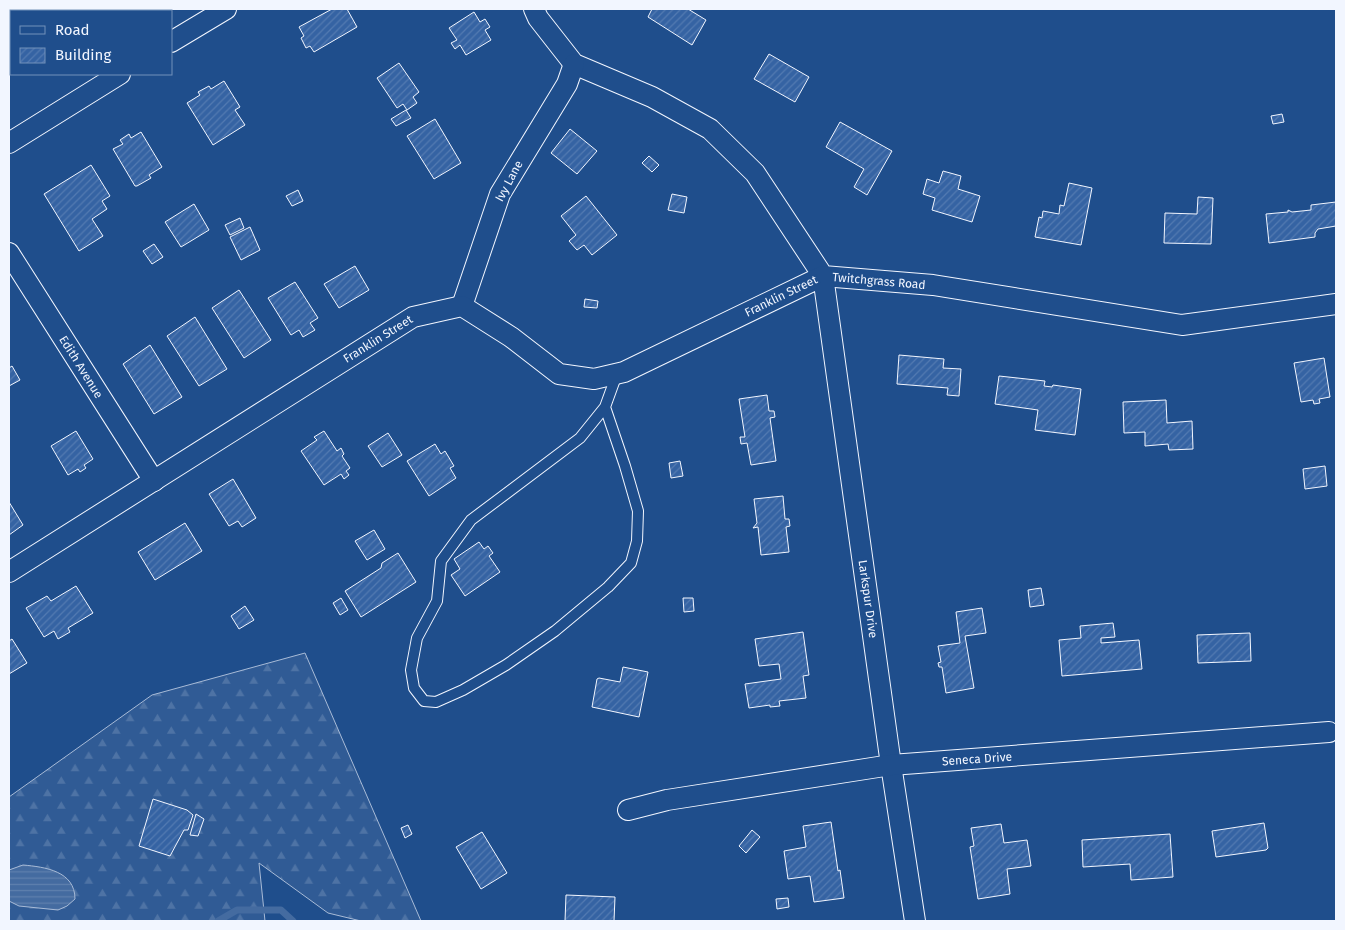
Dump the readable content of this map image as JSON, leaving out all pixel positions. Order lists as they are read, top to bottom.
{
  "streets": {
    "street": [
      "Ivy Lane",
      "Twitchgrass Road",
      "Franklin Street",
      "Edith Avenue",
      "Larkspur Drive",
      "Seneca Drive"
    ]
  },
  "crossings": [
    ["Ivy Lane", "Twitchgrass Road"],
    ["Ivy Lane", "Franklin Street"],
    ["Twitchgrass Road", "Franklin Street"],
    ["Twitchgrass Road", "Larkspur Drive"],
    ["Franklin Street", "Edith Avenue"],
    ["Franklin Street", "Larkspur Drive"],
    ["Larkspur Drive", "Seneca Drive"]
  ],
  "legend": ["Road", "Building"]
}
